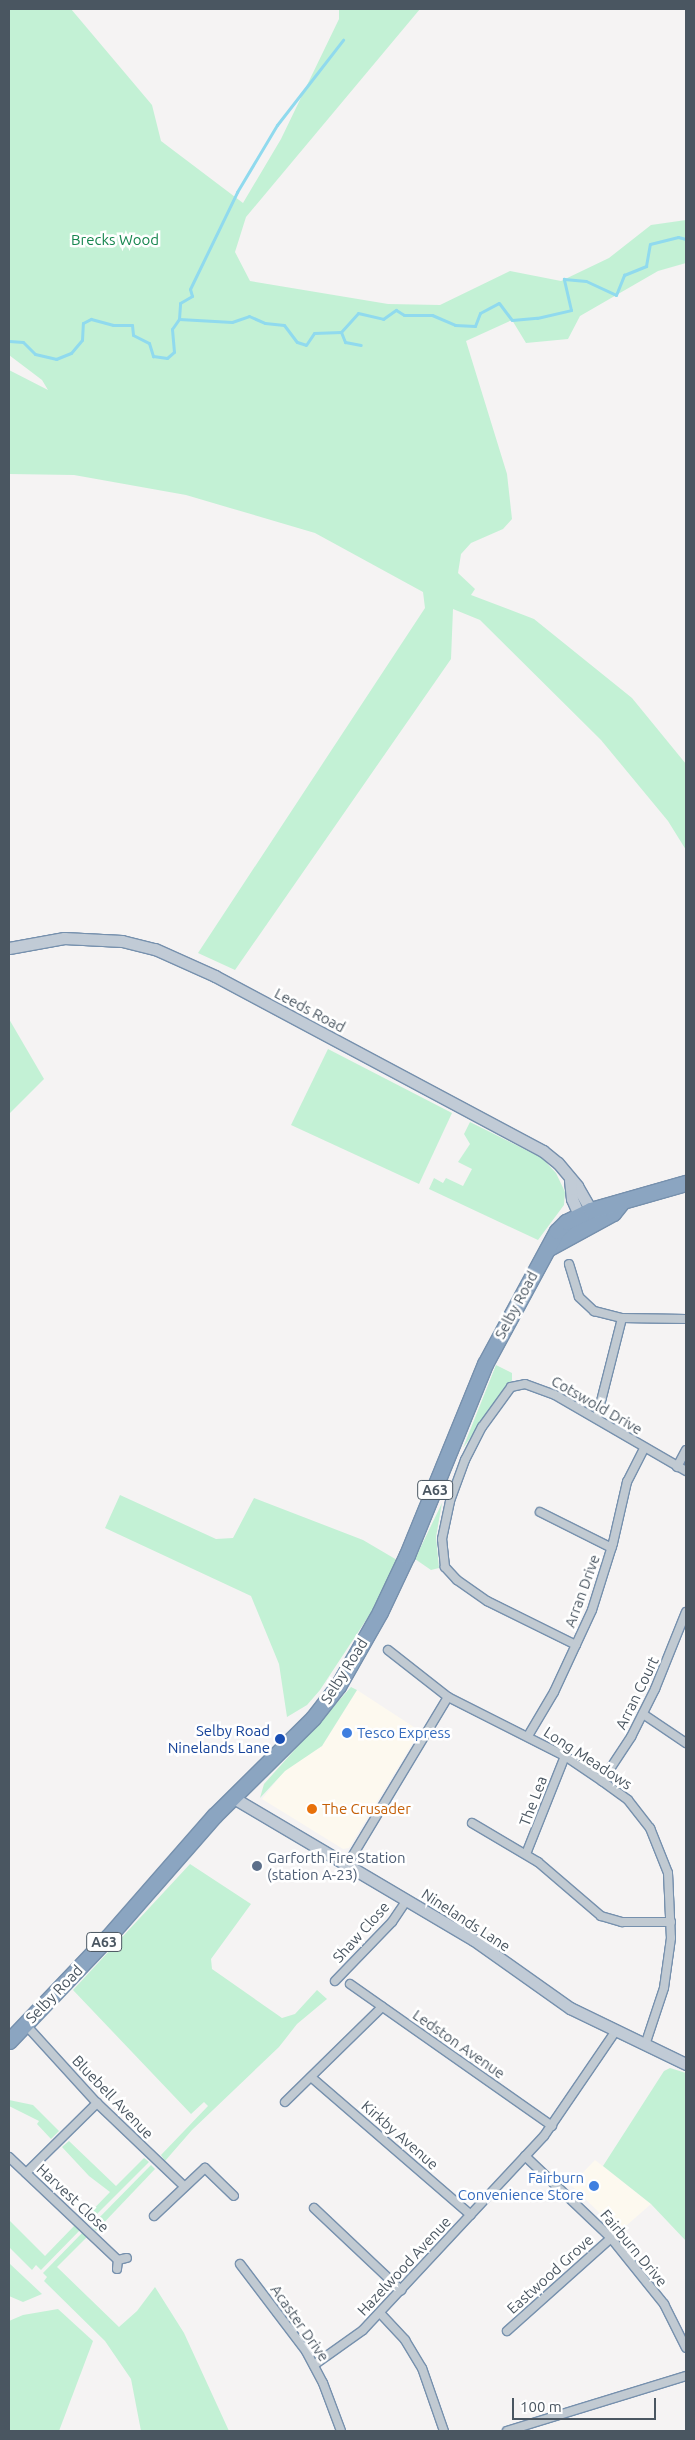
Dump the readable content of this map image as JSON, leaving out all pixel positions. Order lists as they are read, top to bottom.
{
  "streets": {
    "highway": ["Selby Road", "A63"],
    "main road": ["Leeds Road", "Ninelands Lane"],
    "street": [
      "Cotswold Drive",
      "Arran Drive",
      "Arran Court",
      "Long Meadows",
      "The Lea",
      "Shaw Close",
      "Ledston Avenue",
      "Bluebell Avenue",
      "Kirkby Avenue",
      "Harvest Close",
      "Fairburn Drive",
      "Hazelwood Avenue",
      "Eastwood Grove",
      "Acaster Drive"
    ]
  },
  "crossings": [
    ["Leeds Road", "Selby Road"],
    ["Selby Road", "Ninelands Lane"],
    ["Selby Road", "Bluebell Avenue"],
    ["Cotswold Drive", "Arran Drive"],
    ["Arran Drive", "Long Meadows"],
    ["Arran Court", "Long Meadows"],
    ["Long Meadows", "The Lea"],
    ["Long Meadows", "Ninelands Lane"],
    ["Ninelands Lane", "Shaw Close"],
    ["Ninelands Lane", "Hazelwood Avenue"],
    ["Ledston Avenue", "Hazelwood Avenue"],
    ["Kirkby Avenue", "Hazelwood Avenue"],
    ["Fairburn Drive", "Hazelwood Avenue"],
    ["Fairburn Drive", "Eastwood Grove"],
    ["Hazelwood Avenue", "Acaster Drive"]
  ],
  "parks": ["Brecks Wood"],
  "places": [
    "Tesco Express",
    "Selby Road Ninelands Lane",
    "The Crusader",
    "Garforth Fire Station (station A-23)",
    "Fairburn Convenience Store"
  ],
  "scale_bar": "100 m"
}
